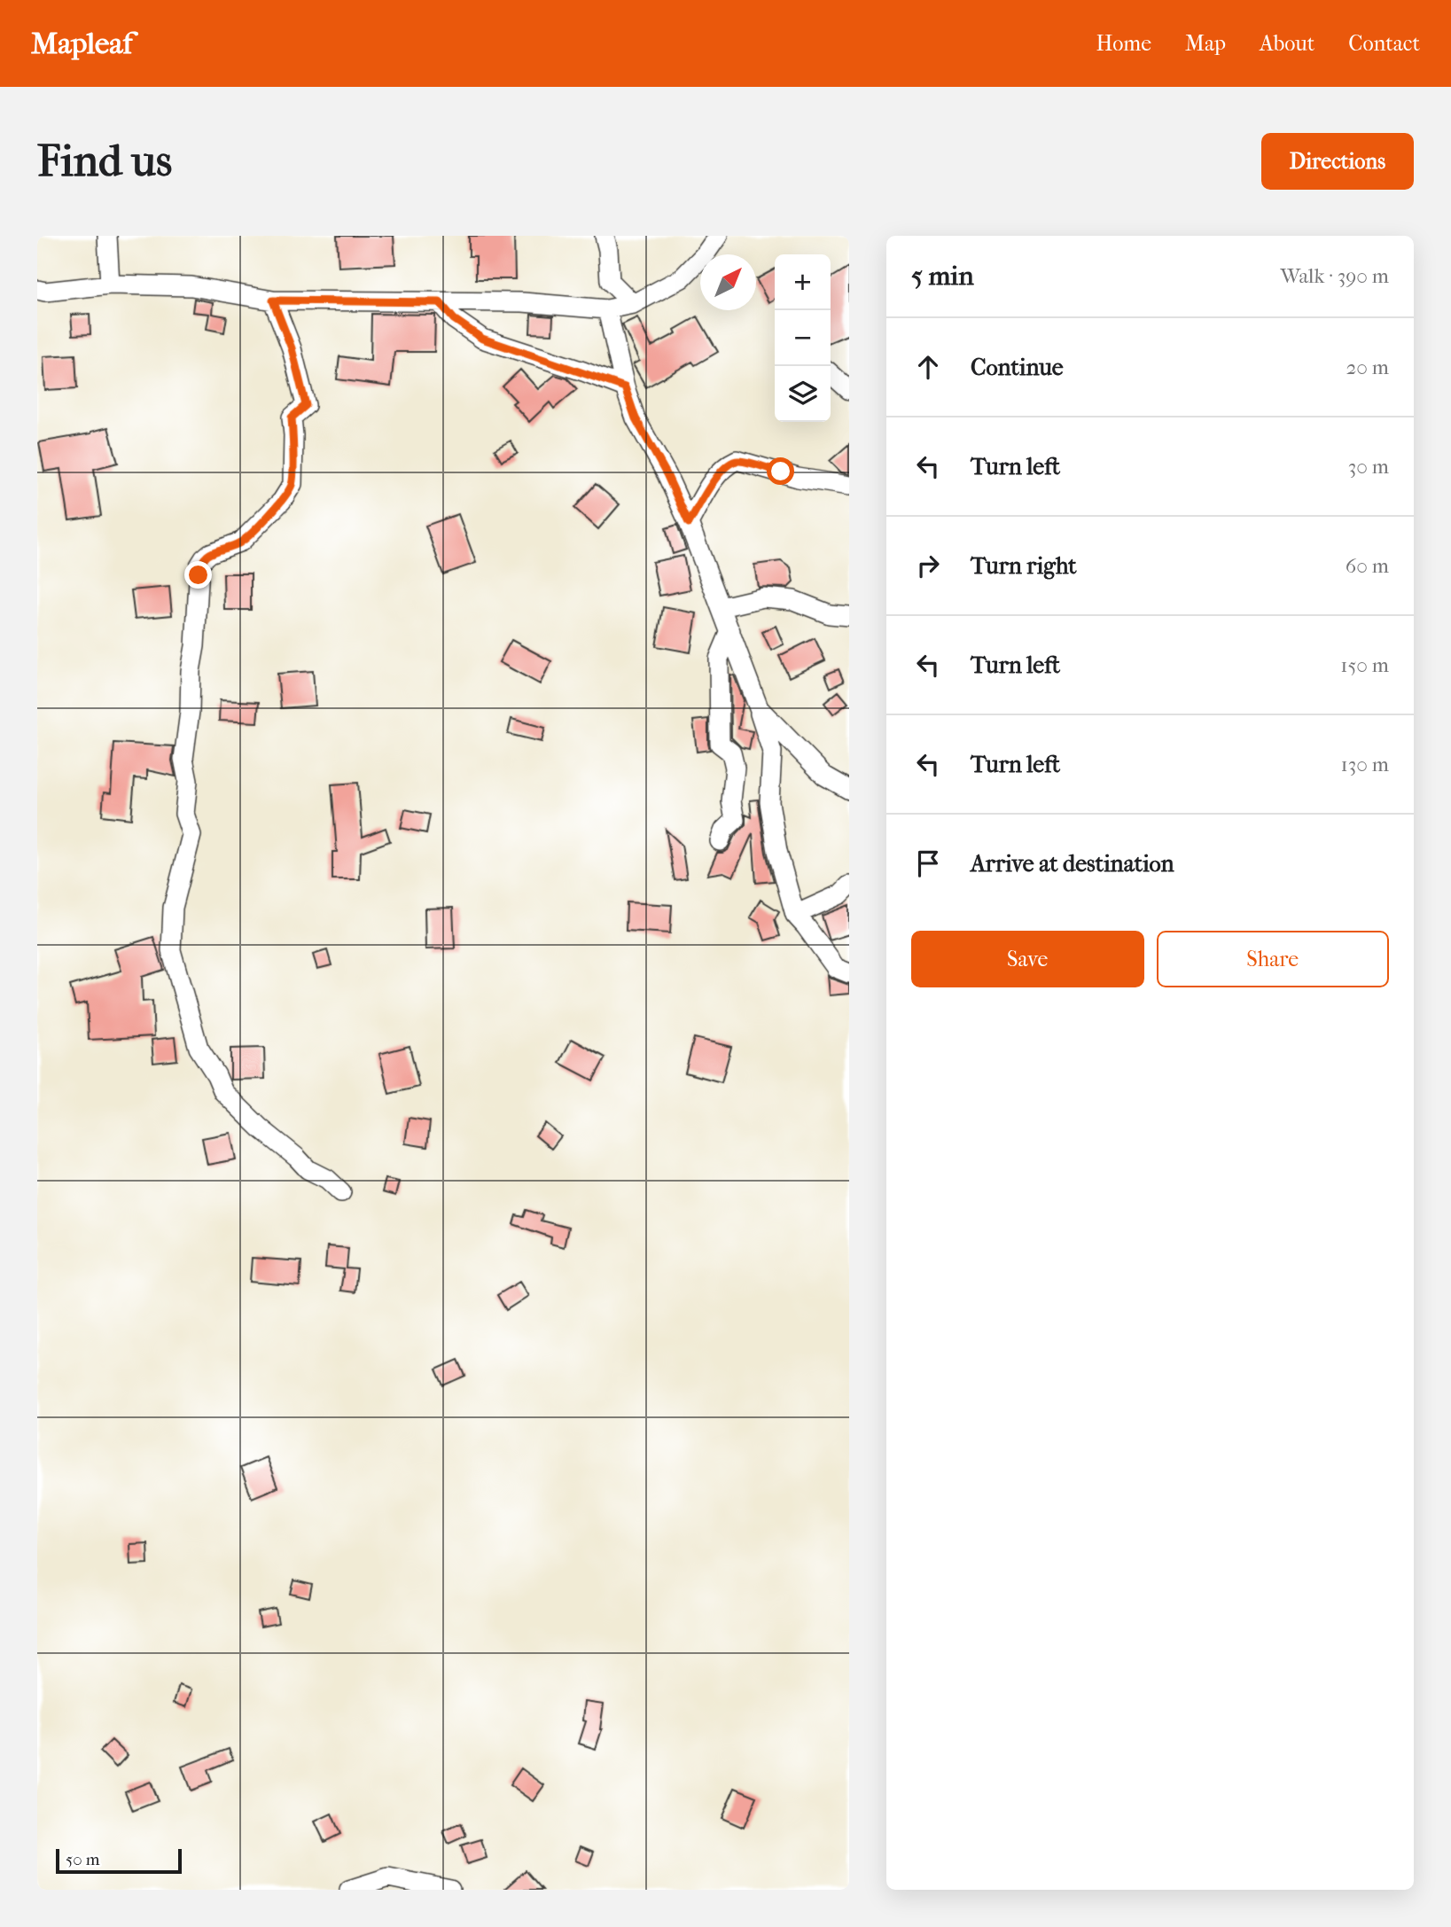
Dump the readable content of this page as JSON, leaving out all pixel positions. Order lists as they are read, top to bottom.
{
  "scale_bar": "50 m",
  "north": "top right",
  "page": {
    "header": "Mapleaf",
    "nav": [
      "Home",
      "Map",
      "About",
      "Contact"
    ],
    "buttons": [
      "Directions",
      ["Save", "Share"]
    ],
    "title": "Find us",
    "heading": ["5 min", "Walk · 390 m"],
    "map_buttons": ["+", "−"],
    "list": [
      ["Continue", "20 m"],
      ["Turn left", "30 m"],
      ["Turn right", "60 m"],
      ["Turn left", "150 m"],
      ["Turn left", "130 m"],
      "Arrive at destination"
    ],
    "scale": "50 m"
  }
}
